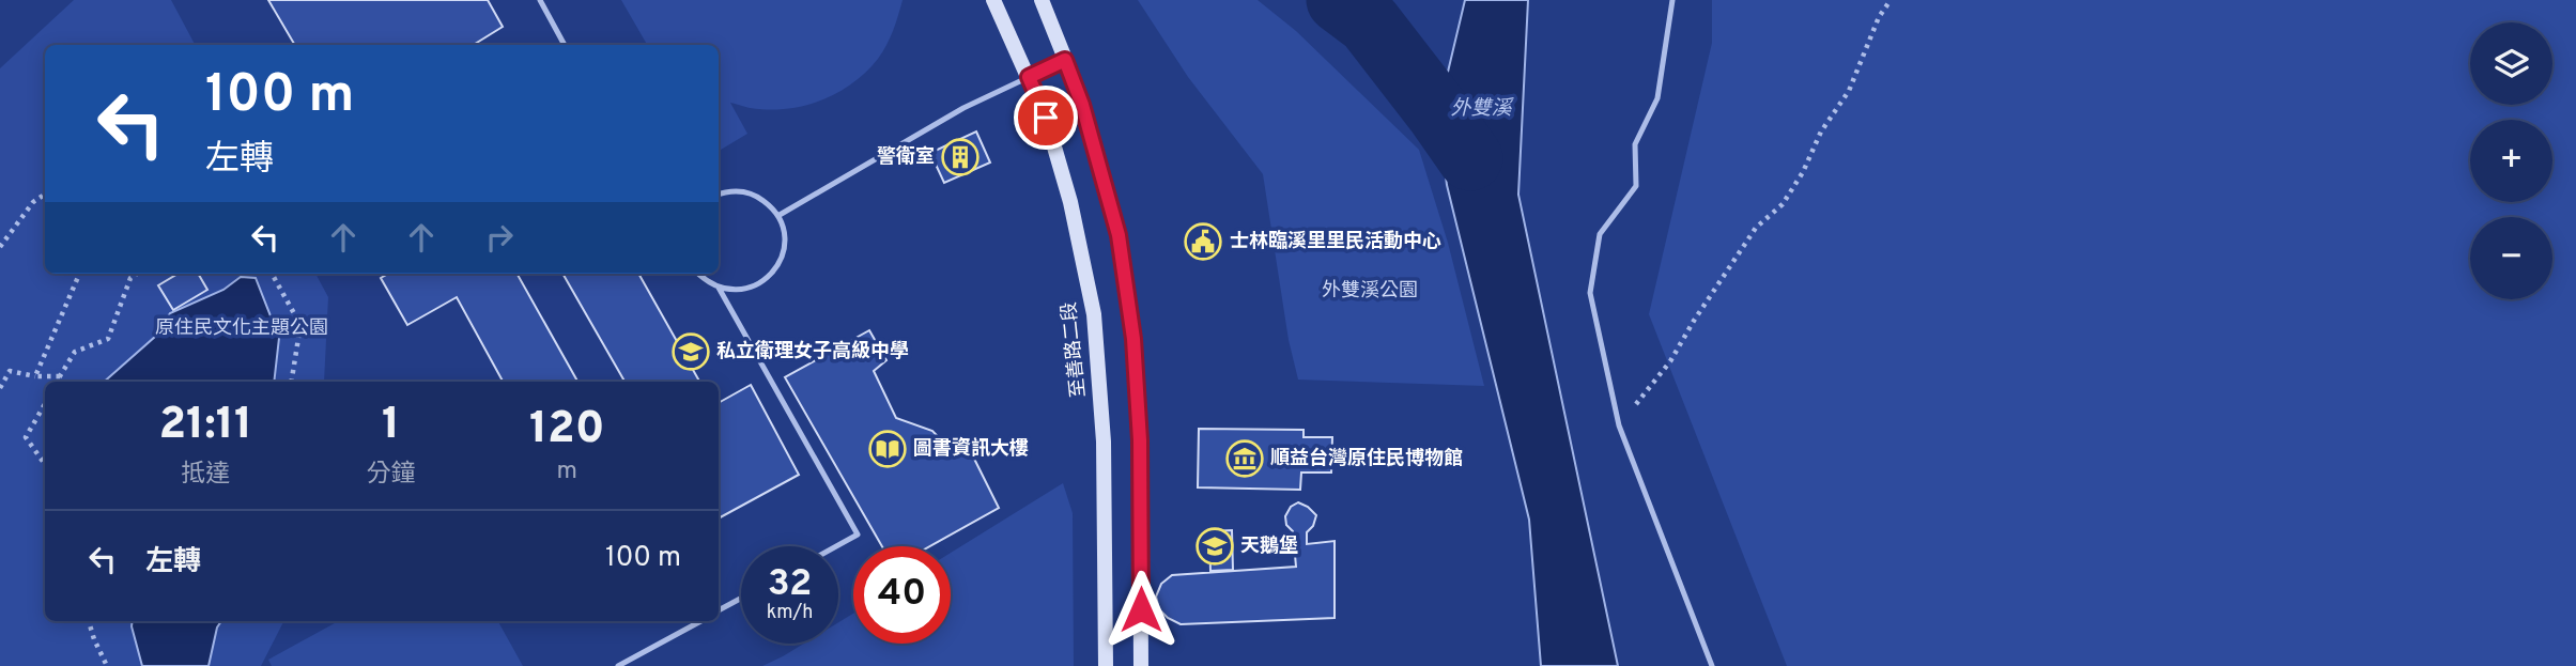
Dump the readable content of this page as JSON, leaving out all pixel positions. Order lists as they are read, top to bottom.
{
  "streets": {
    "street": ["至善路二段"]
  },
  "water": ["外雙溪"],
  "parks": ["外雙溪公園", "原住民文化主題公園"],
  "places": {
    "building": ["警衛室"],
    "public building": ["士林臨溪里里民活動中心"],
    "school or university": ["私立衛理女子高級中學", "天鵝堡"],
    "library": ["圖書資訊大樓"],
    "museum": ["順益台灣原住民博物館"]
  },
  "page": {
    "map_buttons": ["+", "−"],
    "turn": ["100 m", "左轉"],
    "eta": [
      "21:11",
      "抵達",
      "1",
      "分鐘",
      "120",
      "m"
    ],
    "list": [
      {
        "name": "左轉",
        "value": "100 m"
      }
    ],
    "speed": "32 km/h",
    "limit": "40"
  }
}
